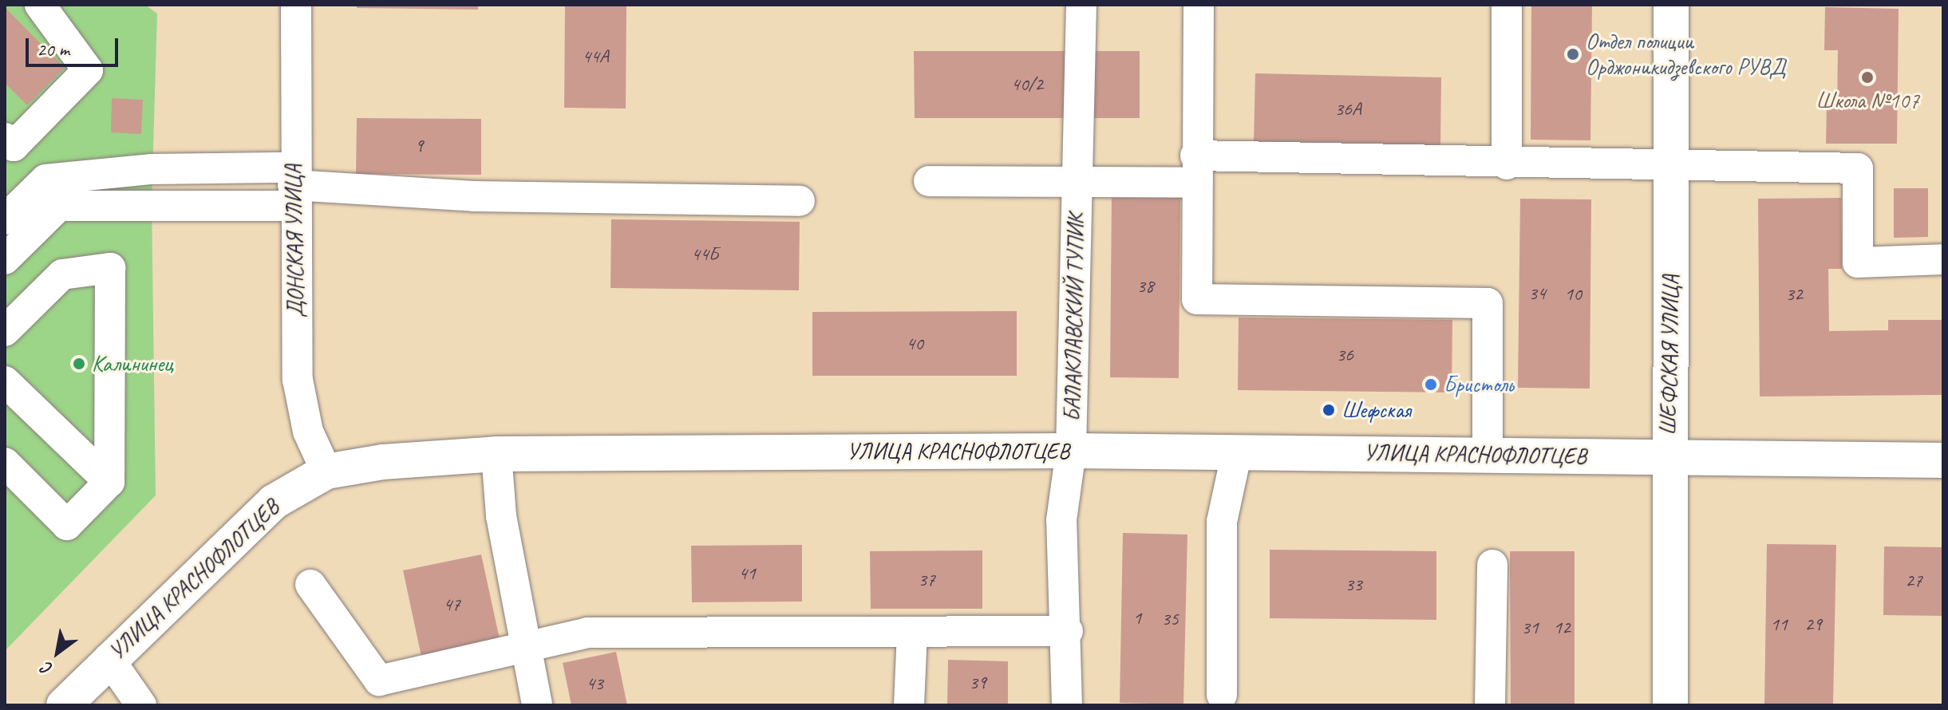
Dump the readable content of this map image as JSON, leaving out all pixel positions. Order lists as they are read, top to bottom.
{
  "streets": {
    "main road": ["ШЕФСКАЯ УЛИЦА", "УЛИЦА КРАСНОФЛОТЦЕВ"],
    "street": ["ДОНСКАЯ УЛИЦА", "БАЛАКЛАВСКИЙ ТУПИК"]
  },
  "crossings": [
    ["ДОНСКАЯ УЛИЦА", "УЛИЦА КРАСНОФЛОТЦЕВ"],
    ["БАЛАКЛАВСКИЙ ТУПИК", "УЛИЦА КРАСНОФЛОТЦЕВ"],
    ["ШЕФСКАЯ УЛИЦА", "УЛИЦА КРАСНОФЛОТЦЕВ"]
  ],
  "places": [
    "Отдел полиции Орджоникидзевского РУВД",
    "Школа №107",
    "Калининец",
    "Бристоль",
    "Шефская"
  ],
  "house_numbers": [
    "44А",
    "40/2",
    "36А",
    "9",
    "44Б",
    "38",
    "34",
    "10",
    "32",
    "40",
    "36",
    "41",
    "37",
    "27",
    "33",
    "47",
    "1",
    "35",
    "11",
    "29",
    "31",
    "12",
    "39",
    "43"
  ],
  "scale_bar": "20 m",
  "north": "bottom left"
}
